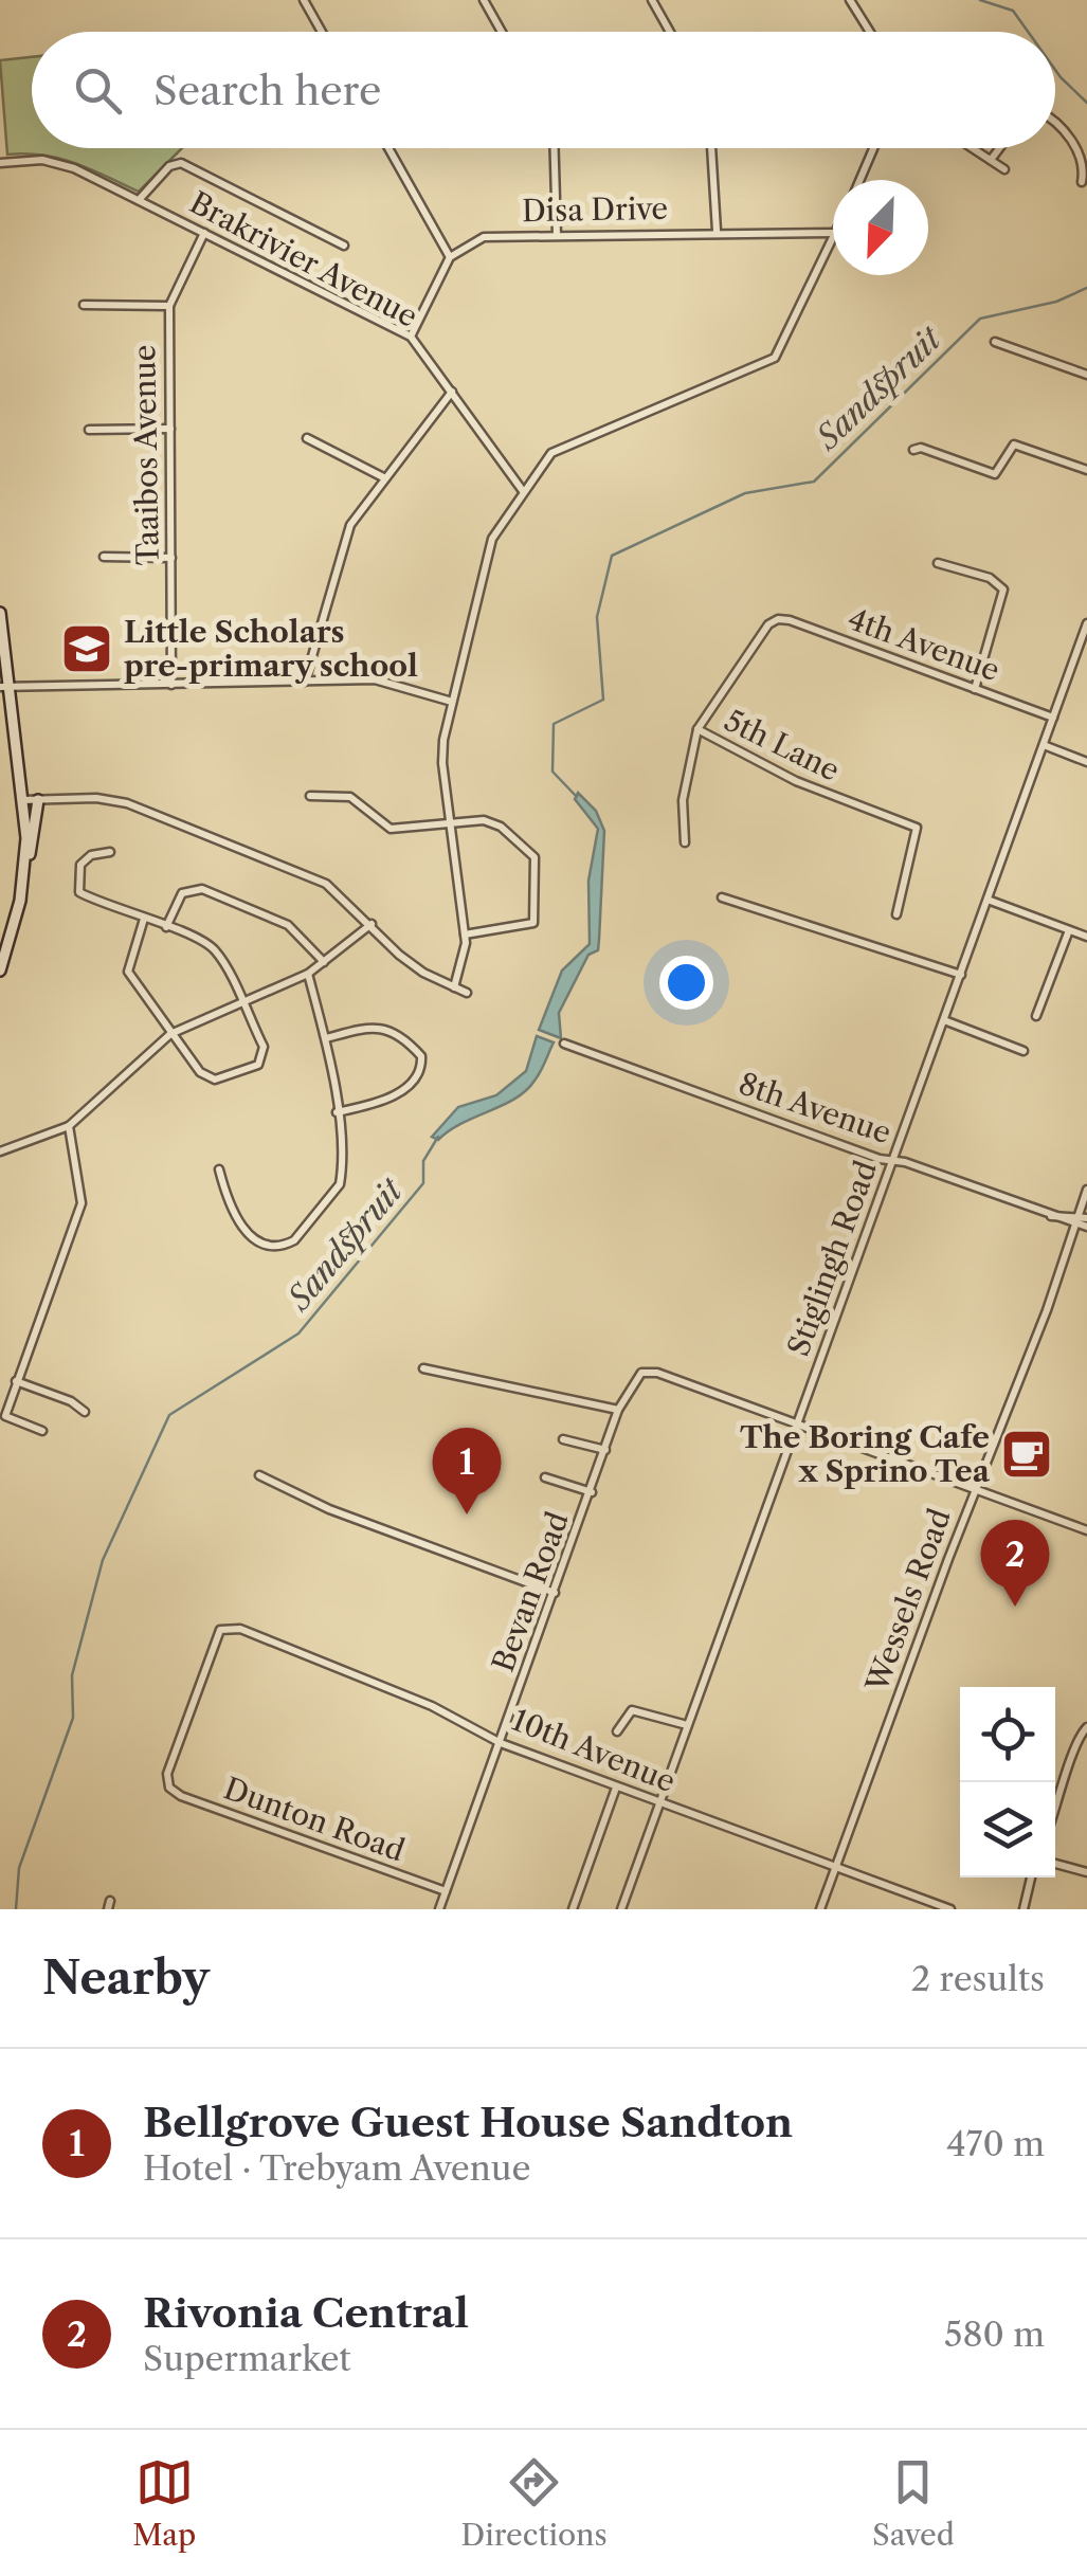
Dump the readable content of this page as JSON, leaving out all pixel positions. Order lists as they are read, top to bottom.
{
  "streets": {
    "street": [
      "Disa Drive",
      "Brakrivier Avenue",
      "Taaibos Avenue",
      "4th Avenue",
      "5th Lane",
      "8th Avenue",
      "Stiglingh Road",
      "Bevan Road",
      "Wessels Road",
      "10th Avenue",
      "Dunton Road"
    ]
  },
  "crossings": [
    ["Brakrivier Avenue", "Taaibos Avenue"],
    ["4th Avenue", "5th Lane"],
    ["4th Avenue", "Stiglingh Road"],
    ["8th Avenue", "Stiglingh Road"],
    ["8th Avenue", "Wessels Road"],
    ["Stiglingh Road", "10th Avenue"],
    ["Bevan Road", "10th Avenue"],
    ["Bevan Road", "Dunton Road"],
    ["Wessels Road", "10th Avenue"],
    ["10th Avenue", "Dunton Road"]
  ],
  "water": ["Sandspruit"],
  "places": {
    "school or university": ["Little Scholars pre-primary school"],
    "cafe": ["The Boring Cafe x Sprino Tea"]
  },
  "north": "bottom left",
  "page": {
    "search": "Search here",
    "pins": ["1", "2"],
    "heading": ["Nearby", "2 results"],
    "list": [
      {
        "mark": "1",
        "name": "Bellgrove Guest House Sandton",
        "note": "Hotel · Trebyam Avenue",
        "value": "470 m"
      },
      {
        "mark": "2",
        "name": "Rivonia Central",
        "note": "Supermarket",
        "value": "580 m"
      }
    ],
    "nav": ["Map", "Directions", "Saved"]
  }
}
